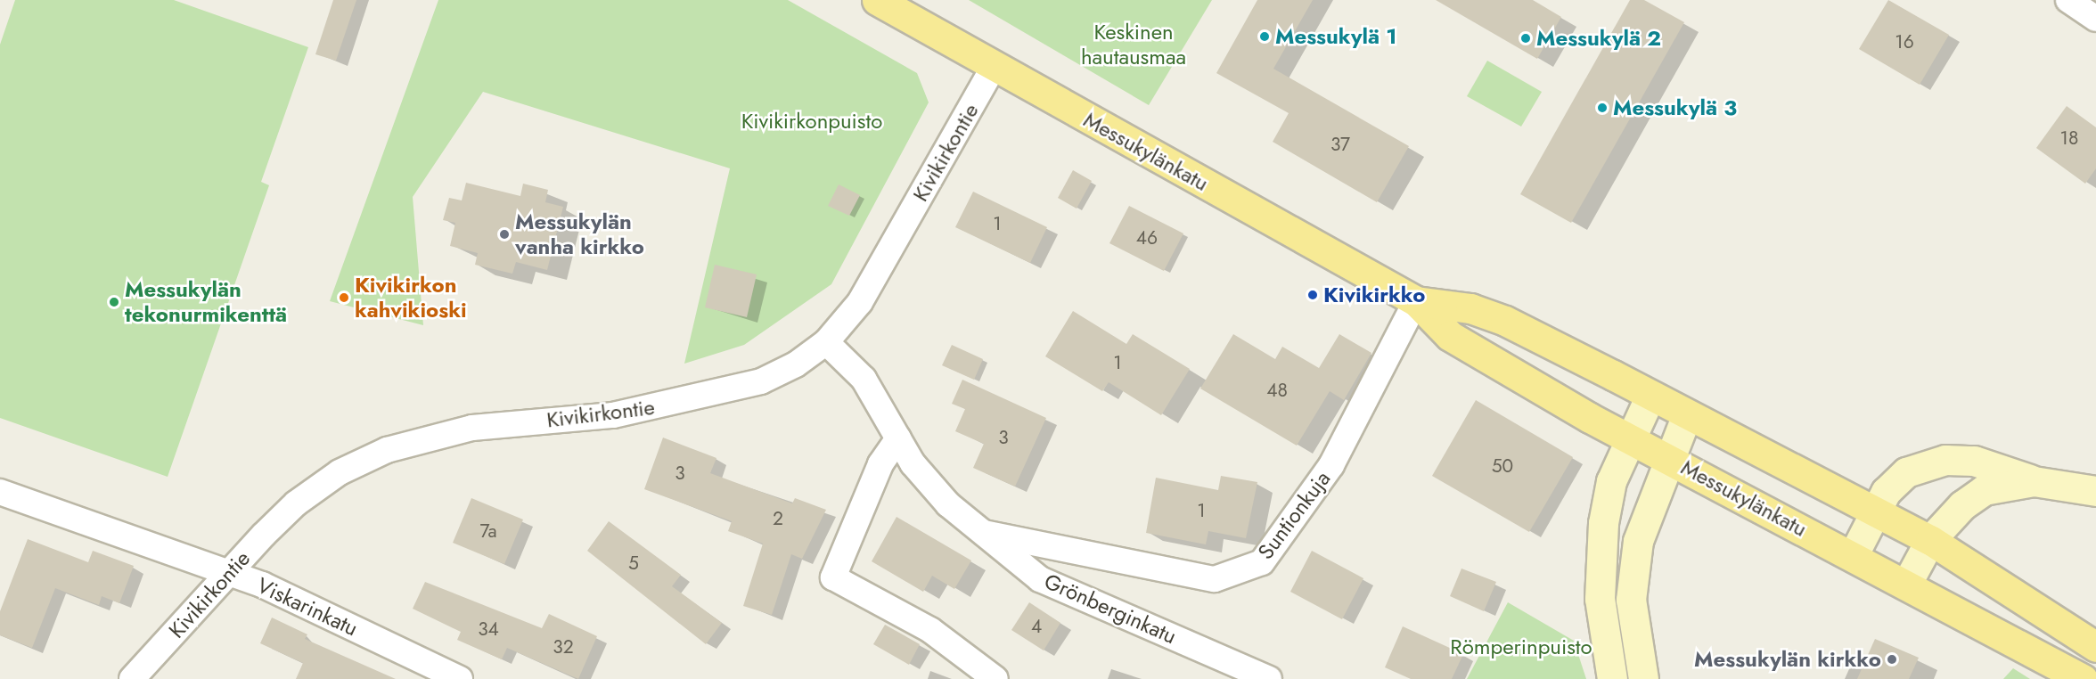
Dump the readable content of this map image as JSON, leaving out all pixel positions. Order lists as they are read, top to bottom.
{
  "streets": {
    "main road": ["Messukylänkatu"],
    "street": [
      "Kivikirkontie",
      "Suntionkuja",
      "Viskarinkatu",
      "Grönberginkatu"
    ]
  },
  "crossings": [
    ["Messukylänkatu", "Kivikirkontie"],
    ["Messukylänkatu", "Suntionkuja"],
    ["Kivikirkontie", "Viskarinkatu"],
    ["Kivikirkontie", "Grönberginkatu"],
    ["Suntionkuja", "Grönberginkatu"]
  ],
  "parks": ["Keskinen hautausmaa", "Kivikirkonpuisto", "Römperinpuisto"],
  "places": [
    "Messukylä 1",
    "Messukylä 2",
    "Messukylä 3",
    "Messukylän vanha kirkko",
    "Kivikirkko",
    "Kivikirkon kahvikioski",
    "Messukylän tekonurmikenttä",
    "Messukylän kirkko"
  ],
  "house_numbers": [
    "16",
    "18",
    "37",
    "1",
    "46",
    "1",
    "48",
    "3",
    "50",
    "3",
    "1",
    "2",
    "7a",
    "5",
    "4",
    "34",
    "32"
  ]
}
